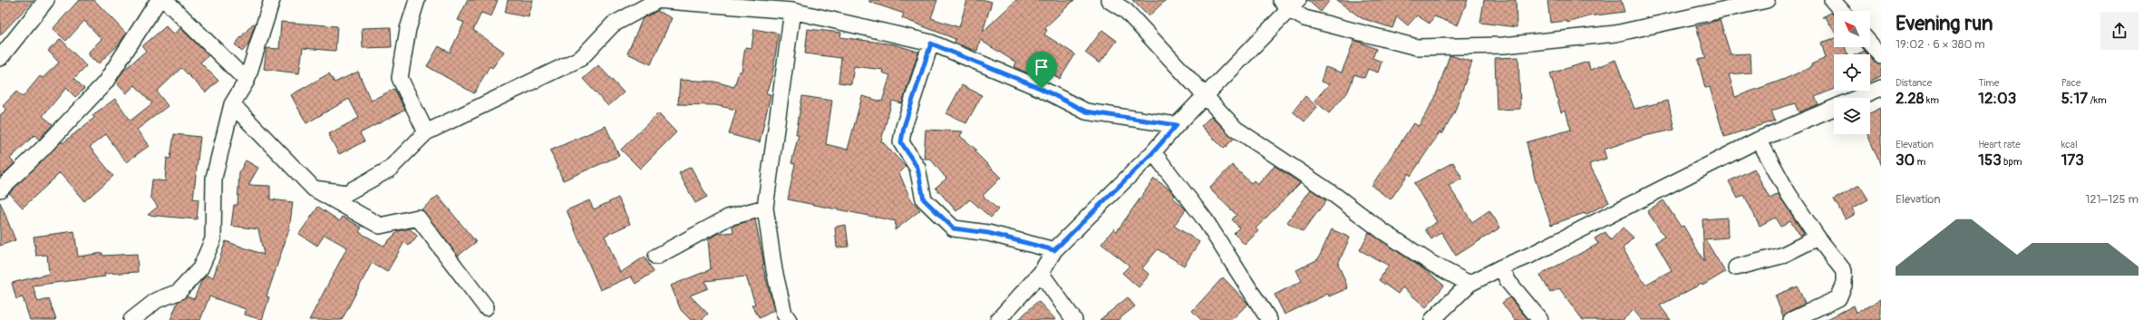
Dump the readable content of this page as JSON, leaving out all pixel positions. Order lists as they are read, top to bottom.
{
  "north": "top left",
  "page": {
    "heading": ["Evening run", "19:02 · 6 × 380 m"],
    "stats": [
      ["Distance", "2.28 km"],
      ["Time", "12:03"],
      ["Pace", "5:17 /km"],
      ["Elevation", "30 m"],
      ["Heart rate", "153 bpm"],
      ["kcal", "173"]
    ],
    "chart": ["Elevation", "121–125 m"]
  }
}
